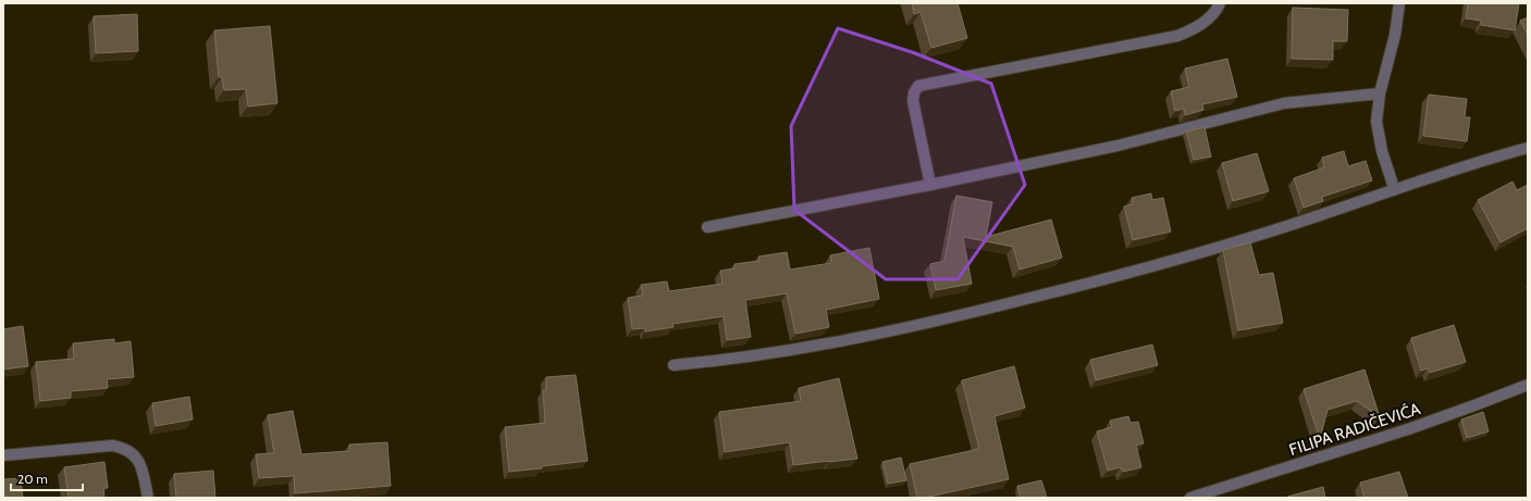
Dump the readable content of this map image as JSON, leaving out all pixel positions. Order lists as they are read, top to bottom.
{
  "streets": {
    "street": ["FILIPA RADIČEVIĆA"]
  },
  "scale_bar": "20 m"
}
